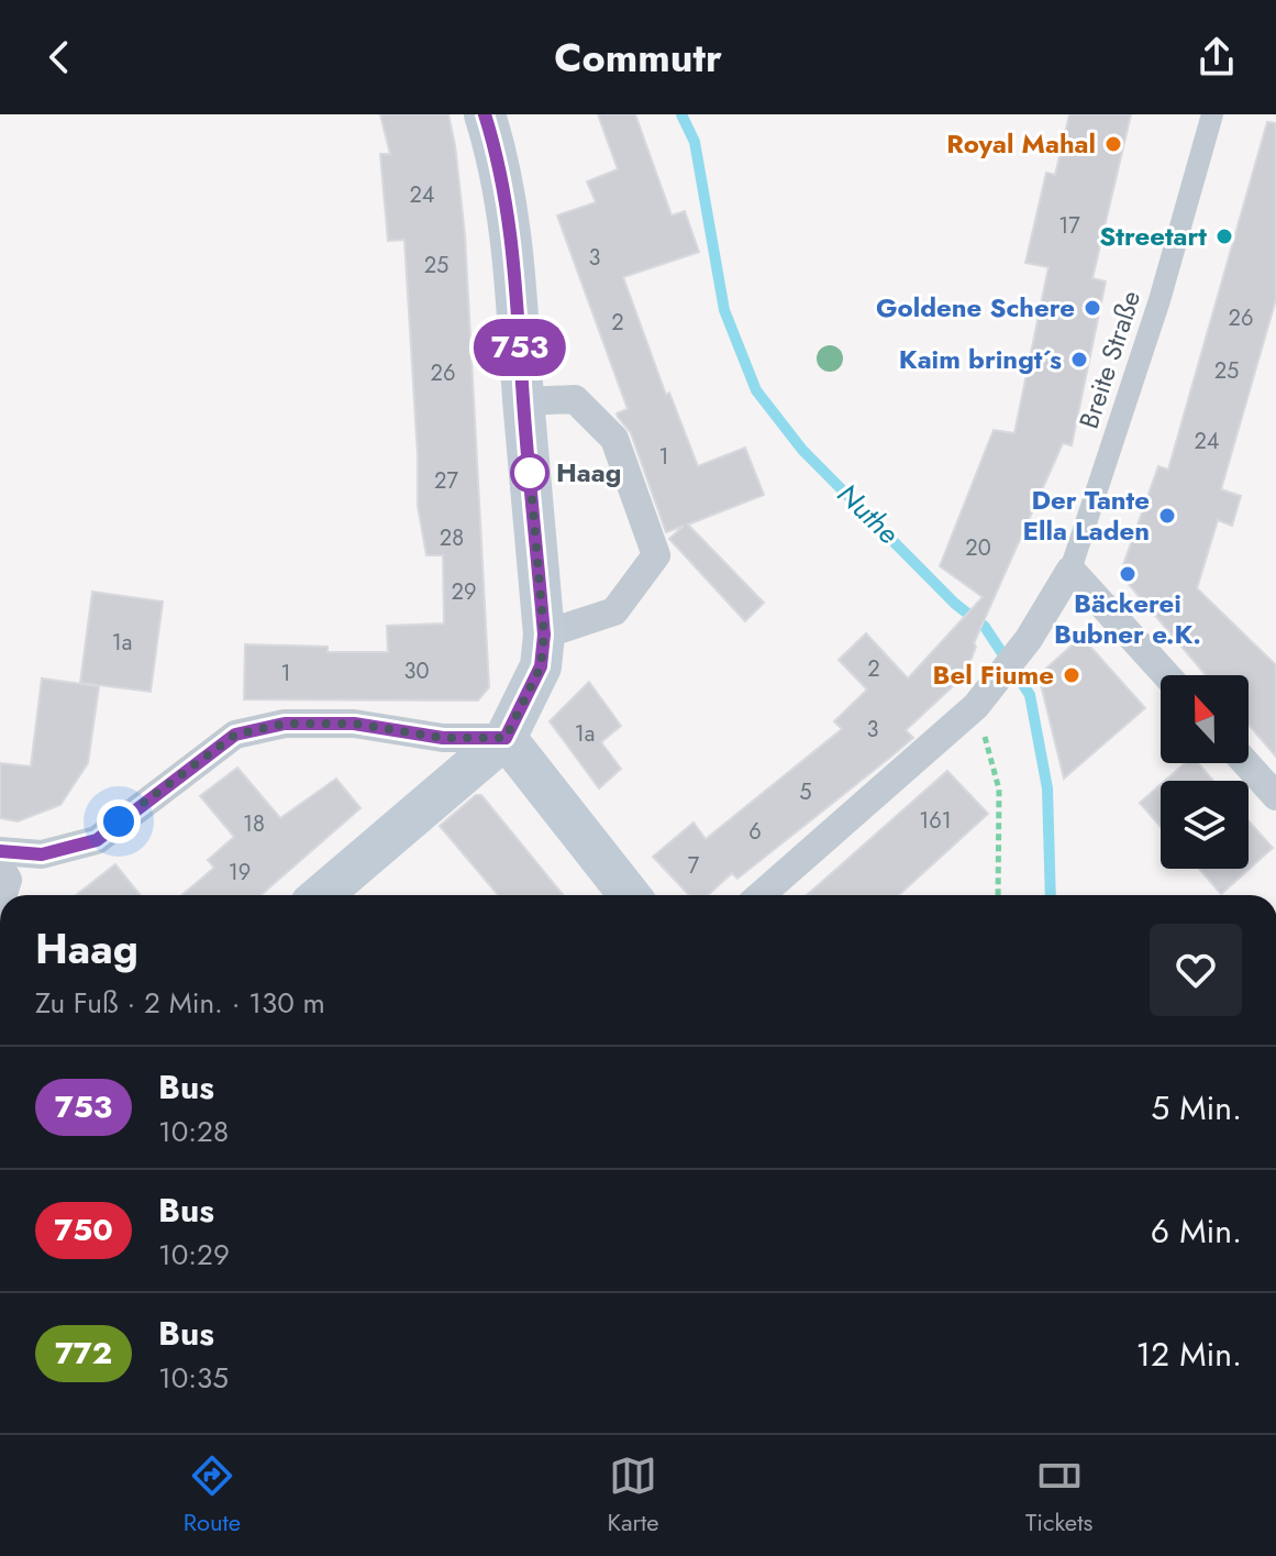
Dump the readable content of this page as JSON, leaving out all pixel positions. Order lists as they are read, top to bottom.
{
  "streets": {
    "street": ["Breite Straße"]
  },
  "water": ["Nuthe"],
  "places": [
    "Royal Mahal",
    "Streetart",
    "Goldene Schere",
    "Kaim bringt´s",
    "Haag",
    "Der Tante Ella Laden",
    "Bäckerei Bubner e.K.",
    "Bel Fiume"
  ],
  "lines": ["bus line 753"],
  "house_numbers": [
    "24",
    "17",
    "3",
    "25",
    "26",
    "2",
    "25",
    "26",
    "24",
    "1",
    "27",
    "28",
    "20",
    "29",
    "1a",
    "2",
    "30",
    "1",
    "3",
    "1a",
    "5",
    "161",
    "18",
    "6",
    "7",
    "19"
  ],
  "north": "top",
  "page": {
    "header": "Commutr",
    "on_map": "753",
    "heading": ["Haag", "Zu Fuß · 2 Min. · 130 m"],
    "list": [
      {
        "mark": "753",
        "name": "Bus",
        "note": "10:28",
        "value": "5 Min."
      },
      {
        "mark": "750",
        "name": "Bus",
        "note": "10:29",
        "value": "6 Min."
      },
      {
        "mark": "772",
        "name": "Bus",
        "note": "10:35",
        "value": "12 Min."
      }
    ],
    "tabs": ["Route", "Karte", "Tickets"]
  }
}
